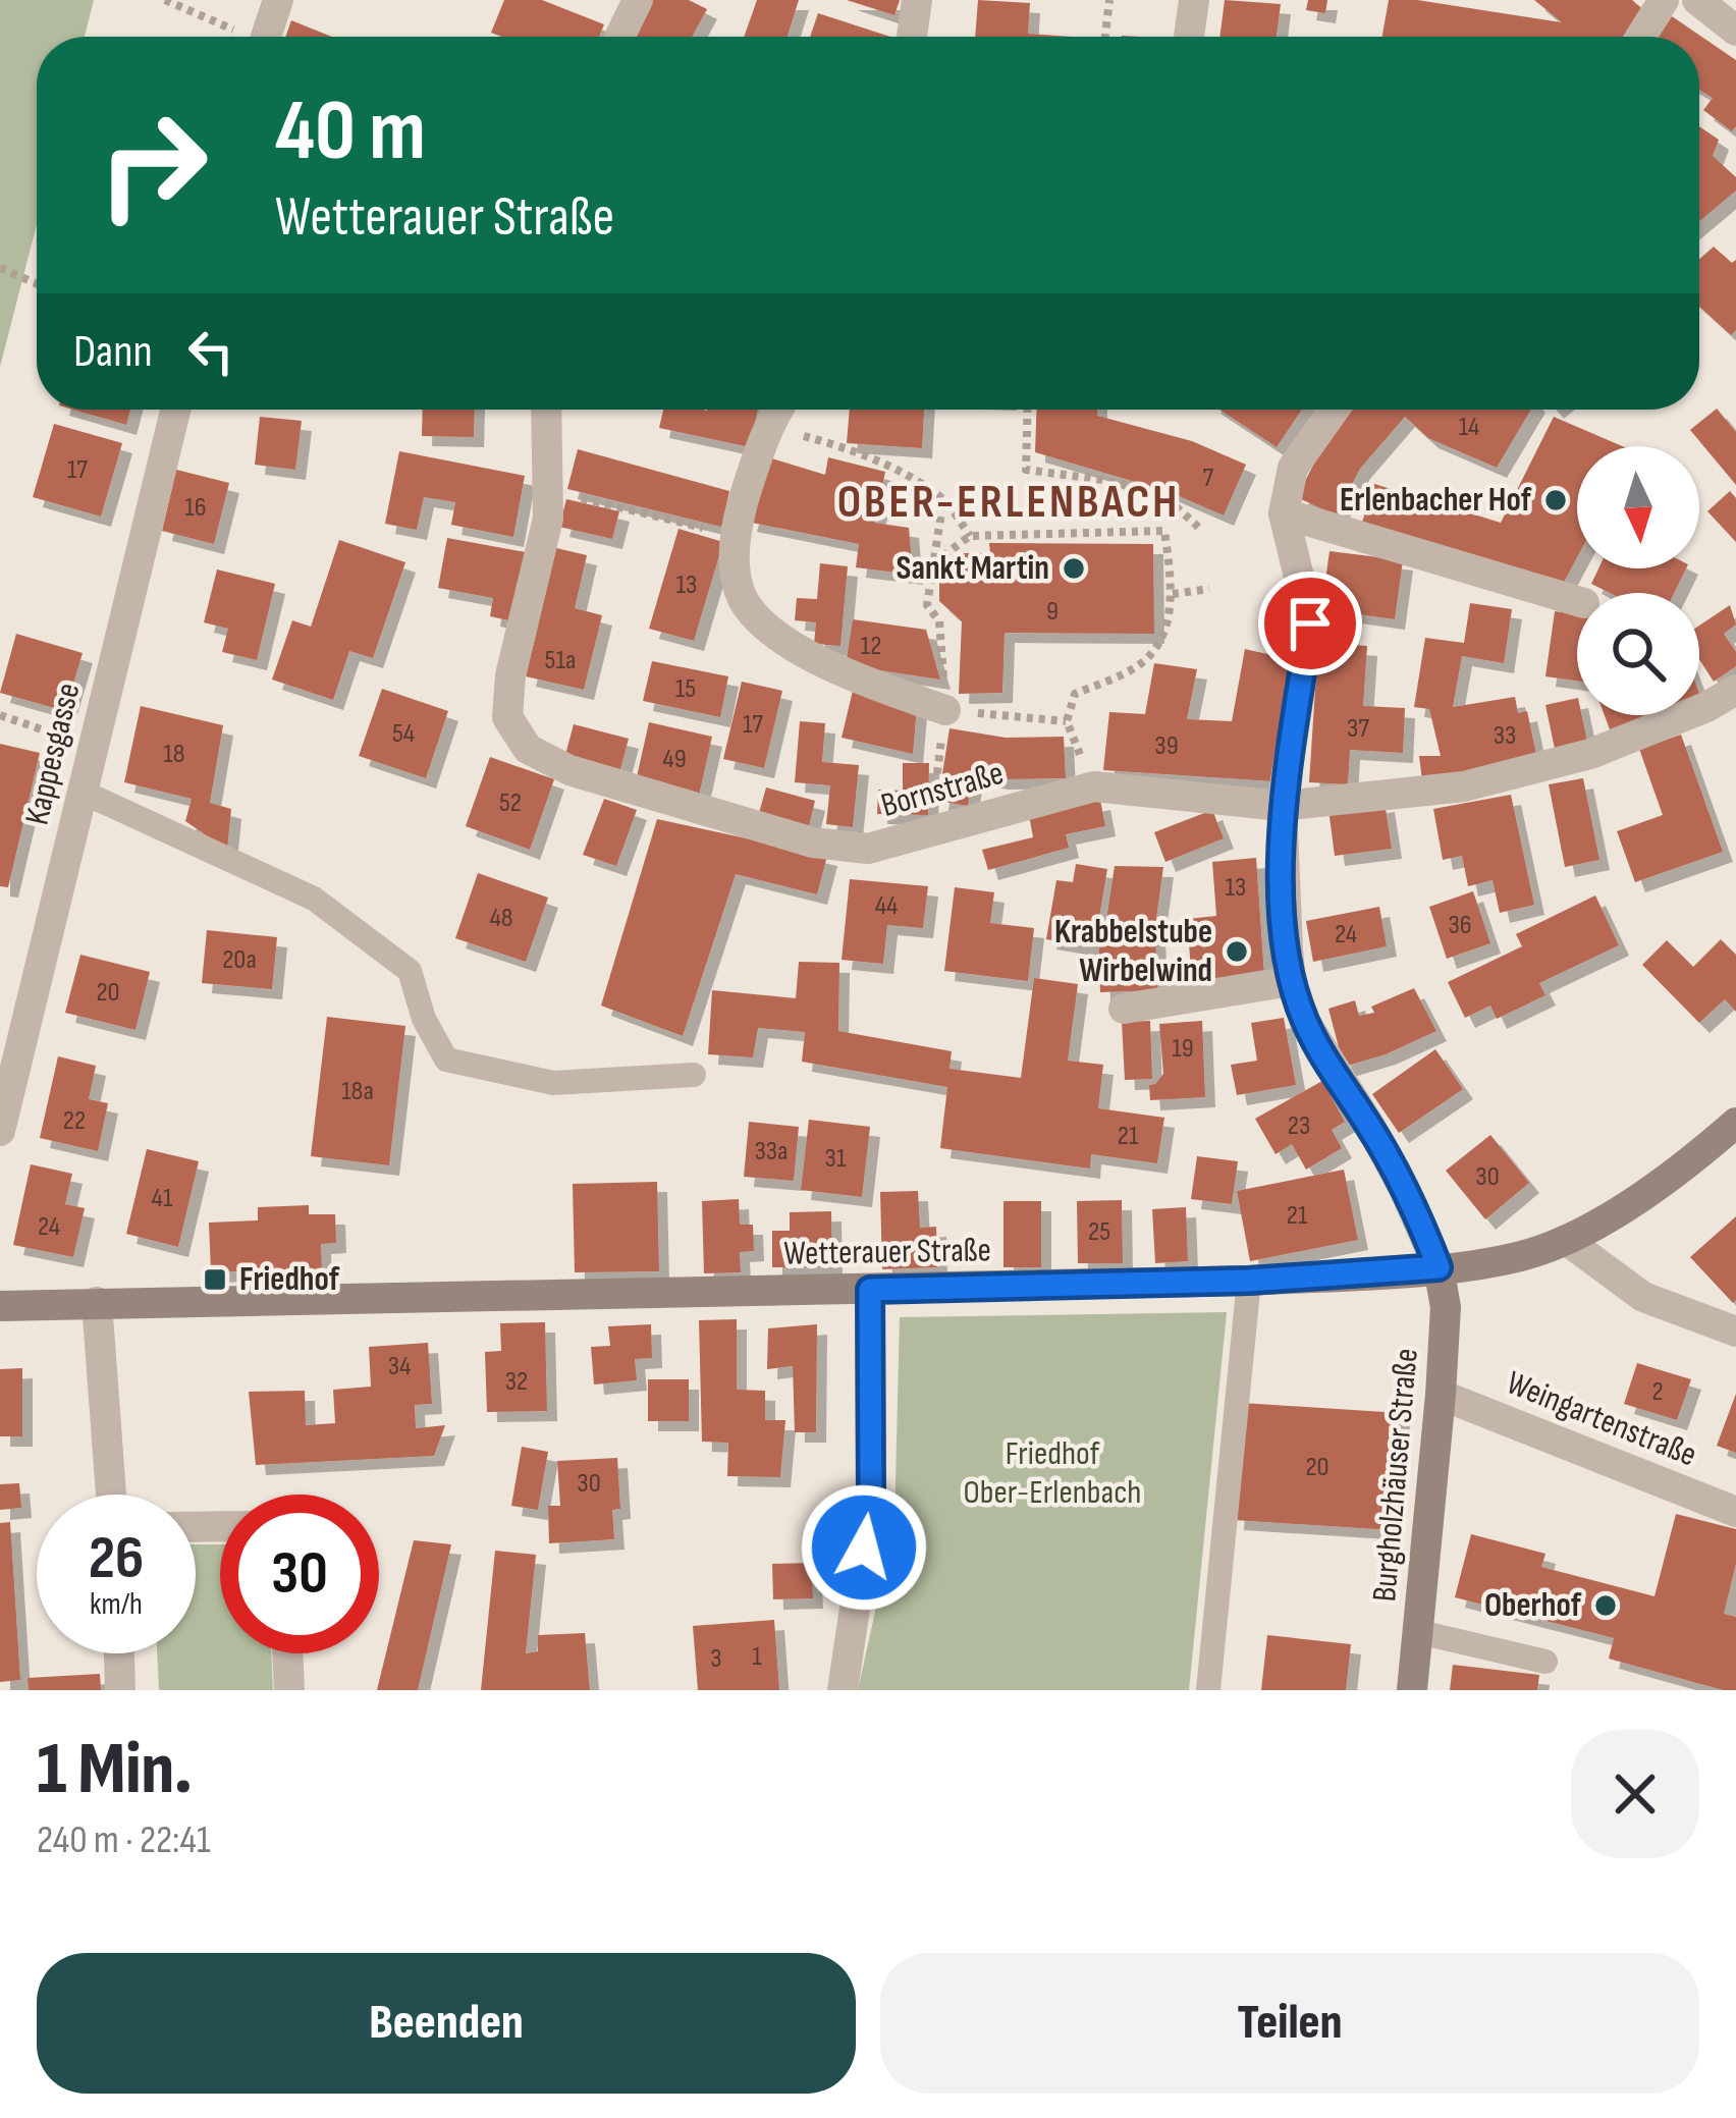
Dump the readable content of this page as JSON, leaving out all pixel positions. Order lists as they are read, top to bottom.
{
  "streets": {
    "street": [
      "Kappesgasse",
      "Bornstraße",
      "Wetterauer Straße",
      "Weingartenstraße",
      "Burgholzhäuser Straße"
    ]
  },
  "crossings": [
    ["Wetterauer Straße", "Burgholzhäuser Straße"],
    ["Weingartenstraße", "Burgholzhäuser Straße"]
  ],
  "districts": ["OBER-ERLENBACH"],
  "parks": ["Friedhof Ober-Erlenbach"],
  "places": {
    "other": [
      "Erlenbacher Hof",
      "Sankt Martin",
      "Krabbelstube Wirbelwind",
      "Oberhof"
    ],
    "transit": ["Friedhof"]
  },
  "house_numbers": [
    "14",
    "17",
    "7",
    "16",
    "13",
    "9",
    "12",
    "51a",
    "15",
    "17",
    "37",
    "54",
    "33",
    "39",
    "18",
    "49",
    "52",
    "13",
    "44",
    "48",
    "36",
    "24",
    "20a",
    "20",
    "19",
    "18a",
    "22",
    "23",
    "21",
    "33a",
    "31",
    "30",
    "41",
    "21",
    "24",
    "25",
    "34",
    "32",
    "2",
    "20",
    "30",
    "1",
    "3"
  ],
  "north": "bottom",
  "page": {
    "turn": ["40 m", "Wetterauer Straße"],
    "then": "Dann",
    "speed": "26 km/h",
    "limit": "30",
    "heading": ["1 Min.", "240 m · 22:41"],
    "buttons": ["Beenden", "Teilen"]
  }
}
